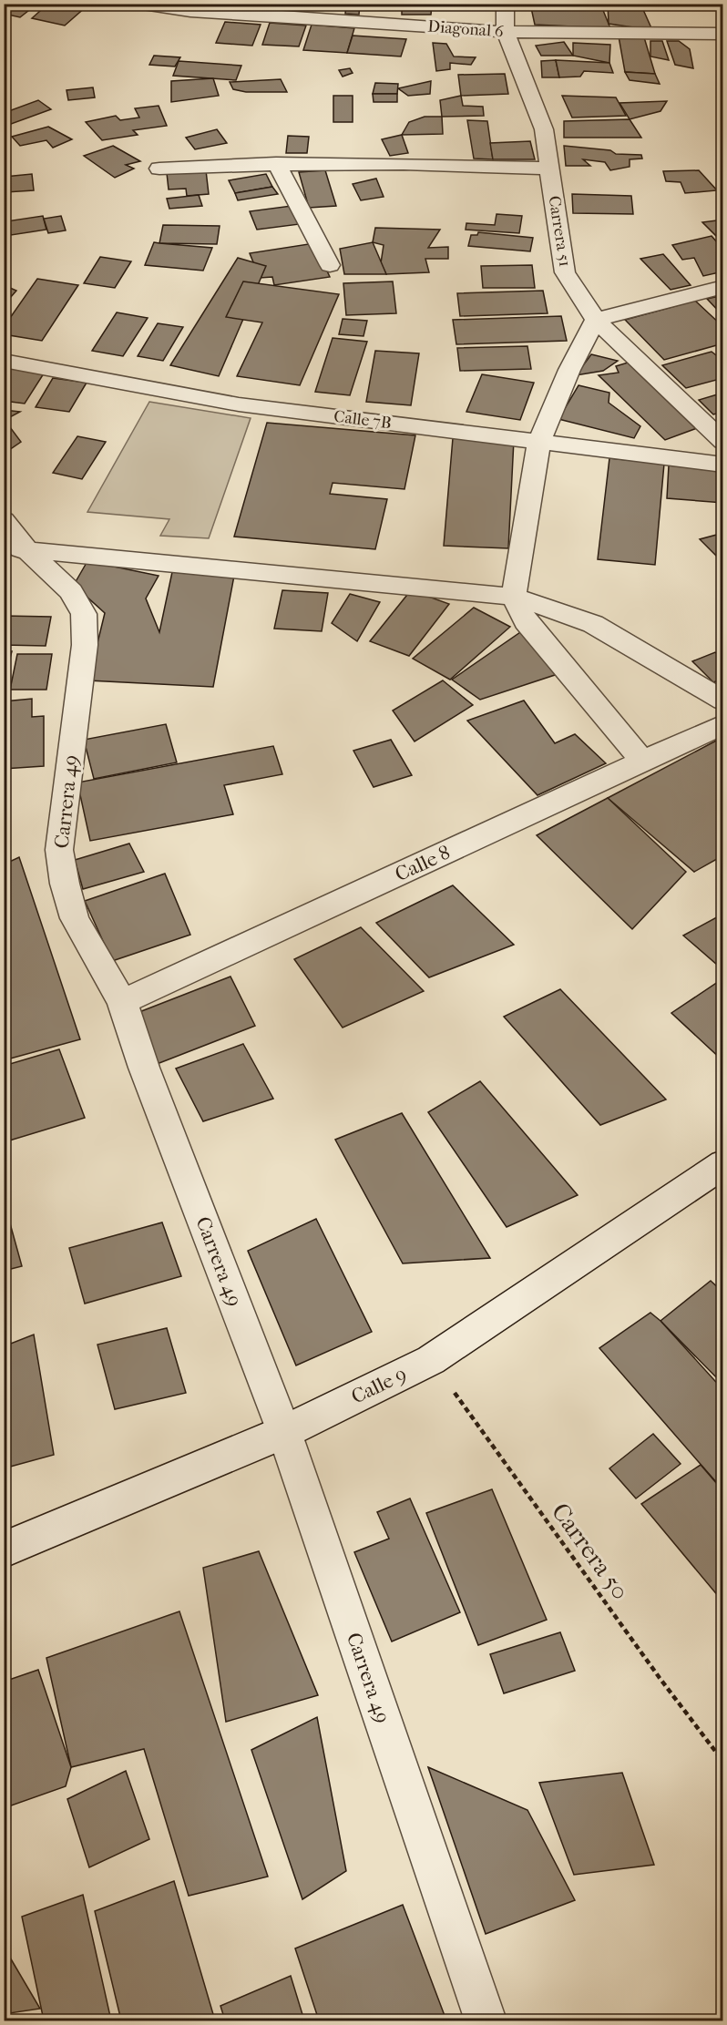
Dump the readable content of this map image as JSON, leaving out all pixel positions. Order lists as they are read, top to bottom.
{
  "streets": {
    "street": [
      "Diagonal 6",
      "Carrera 51",
      "Calle 7B",
      "Carrera 49",
      "Calle 8",
      "Calle 9"
    ],
    "path": ["Carrera 50"]
  },
  "crossings": [
    ["Diagonal 6", "Carrera 51"],
    ["Carrera 49", "Calle 8"],
    ["Carrera 49", "Calle 9"],
    ["Calle 9", "Carrera 50"]
  ]
}
